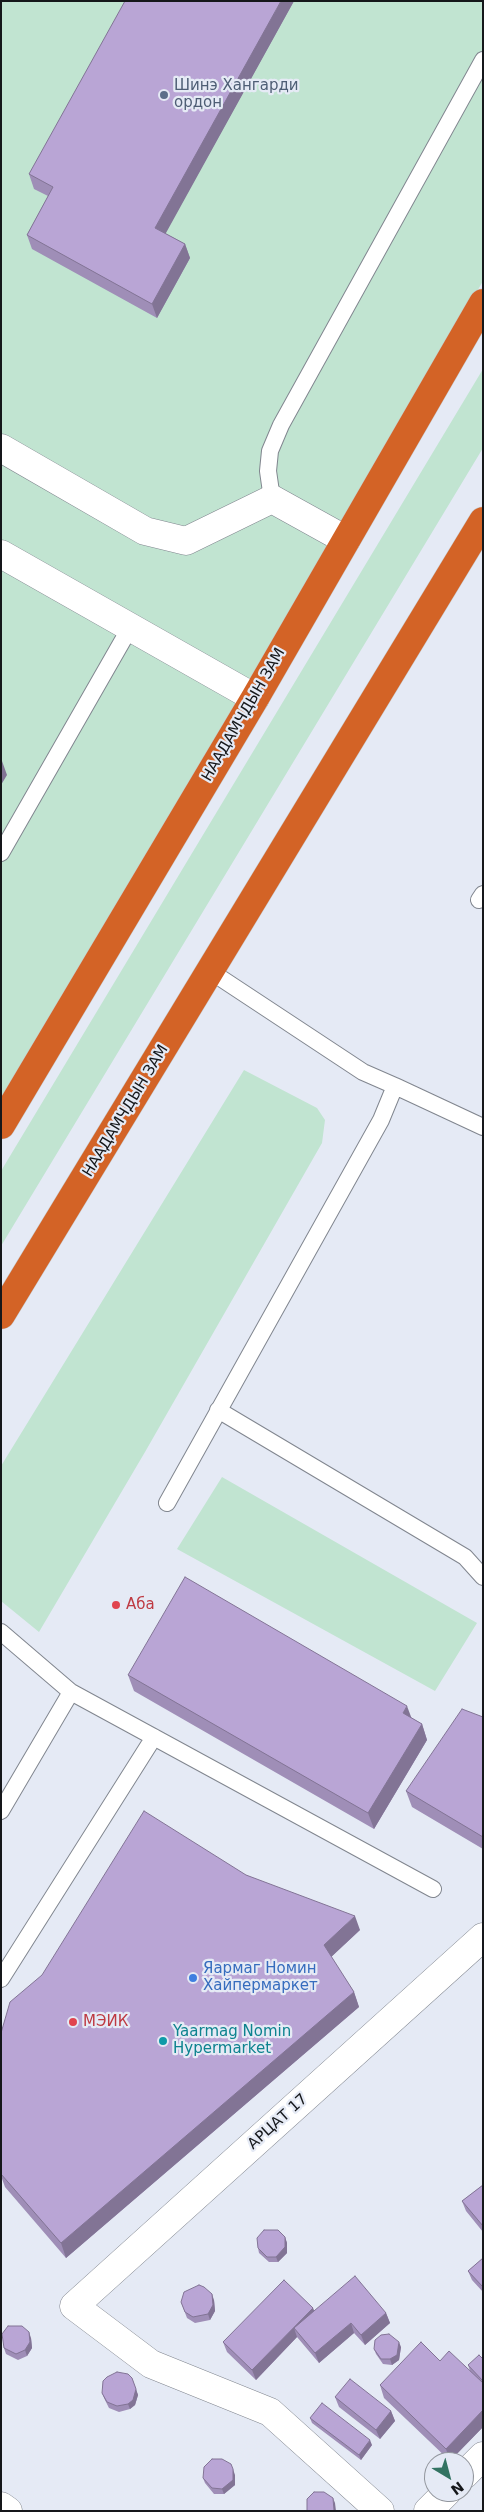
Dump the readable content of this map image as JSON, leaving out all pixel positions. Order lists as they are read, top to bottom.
{
  "streets": {
    "highway": ["НААДАМЧДЫН ЗАМ"],
    "street": ["АРЦАТ 17"]
  },
  "places": [
    "Шинэ Хангарди ордон",
    "Аба",
    "Яармаг Номин Хайпермаркет",
    "МЭИК",
    "Yaarmag Nomin Hypermarket"
  ],
  "north": "bottom right"
}
